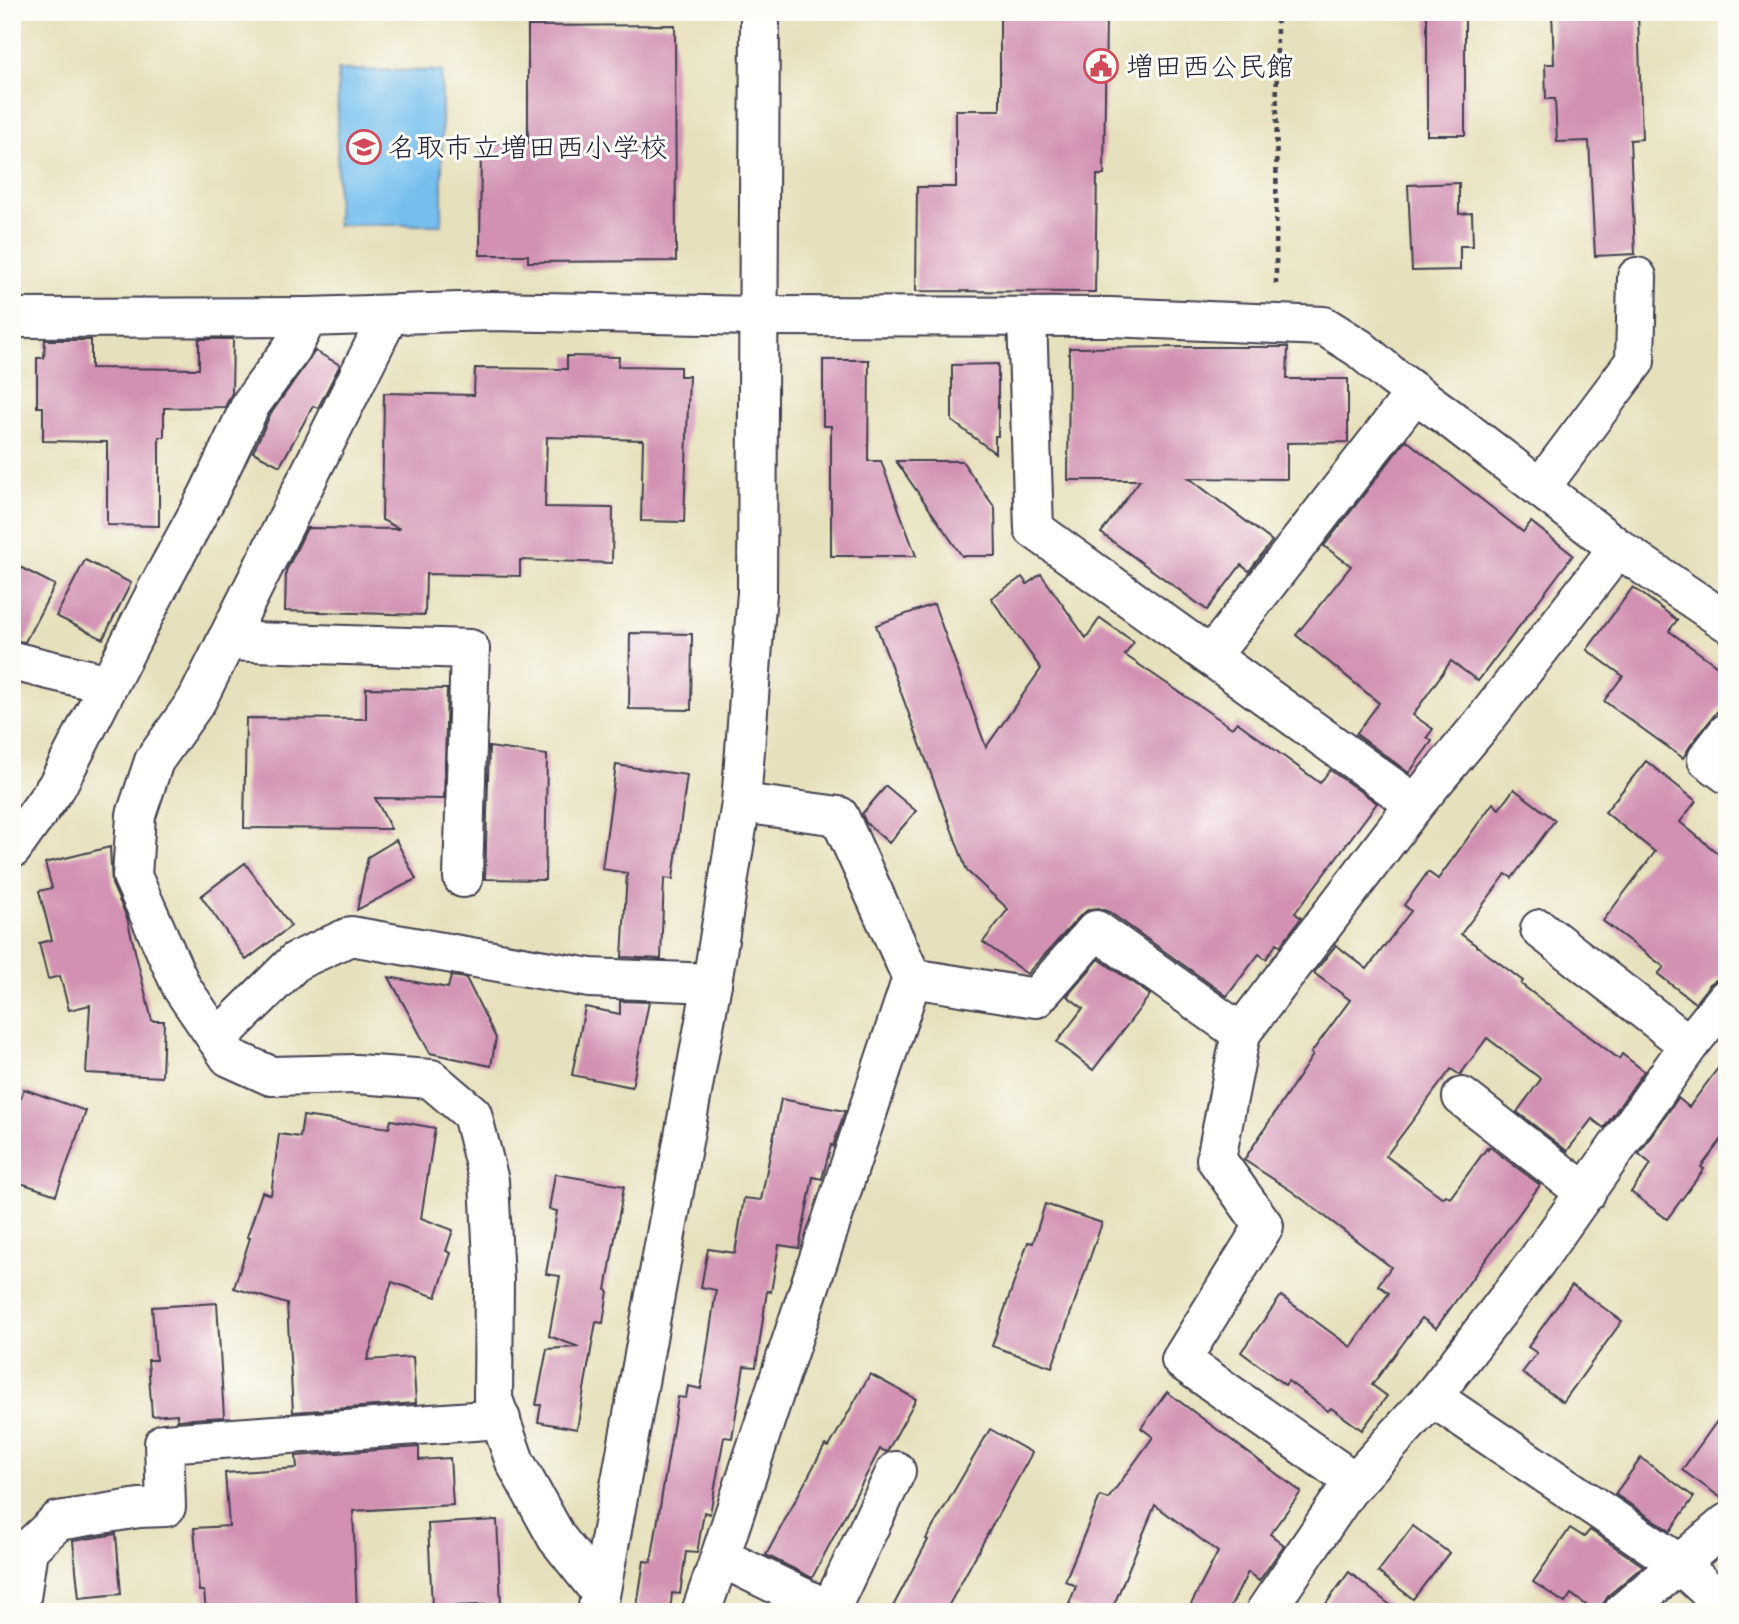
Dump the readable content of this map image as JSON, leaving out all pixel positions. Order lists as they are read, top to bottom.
{
  "places": {
    "public building": ["増田西公民館"],
    "school or university": ["名取市立増田西小学校"]
  }
}
